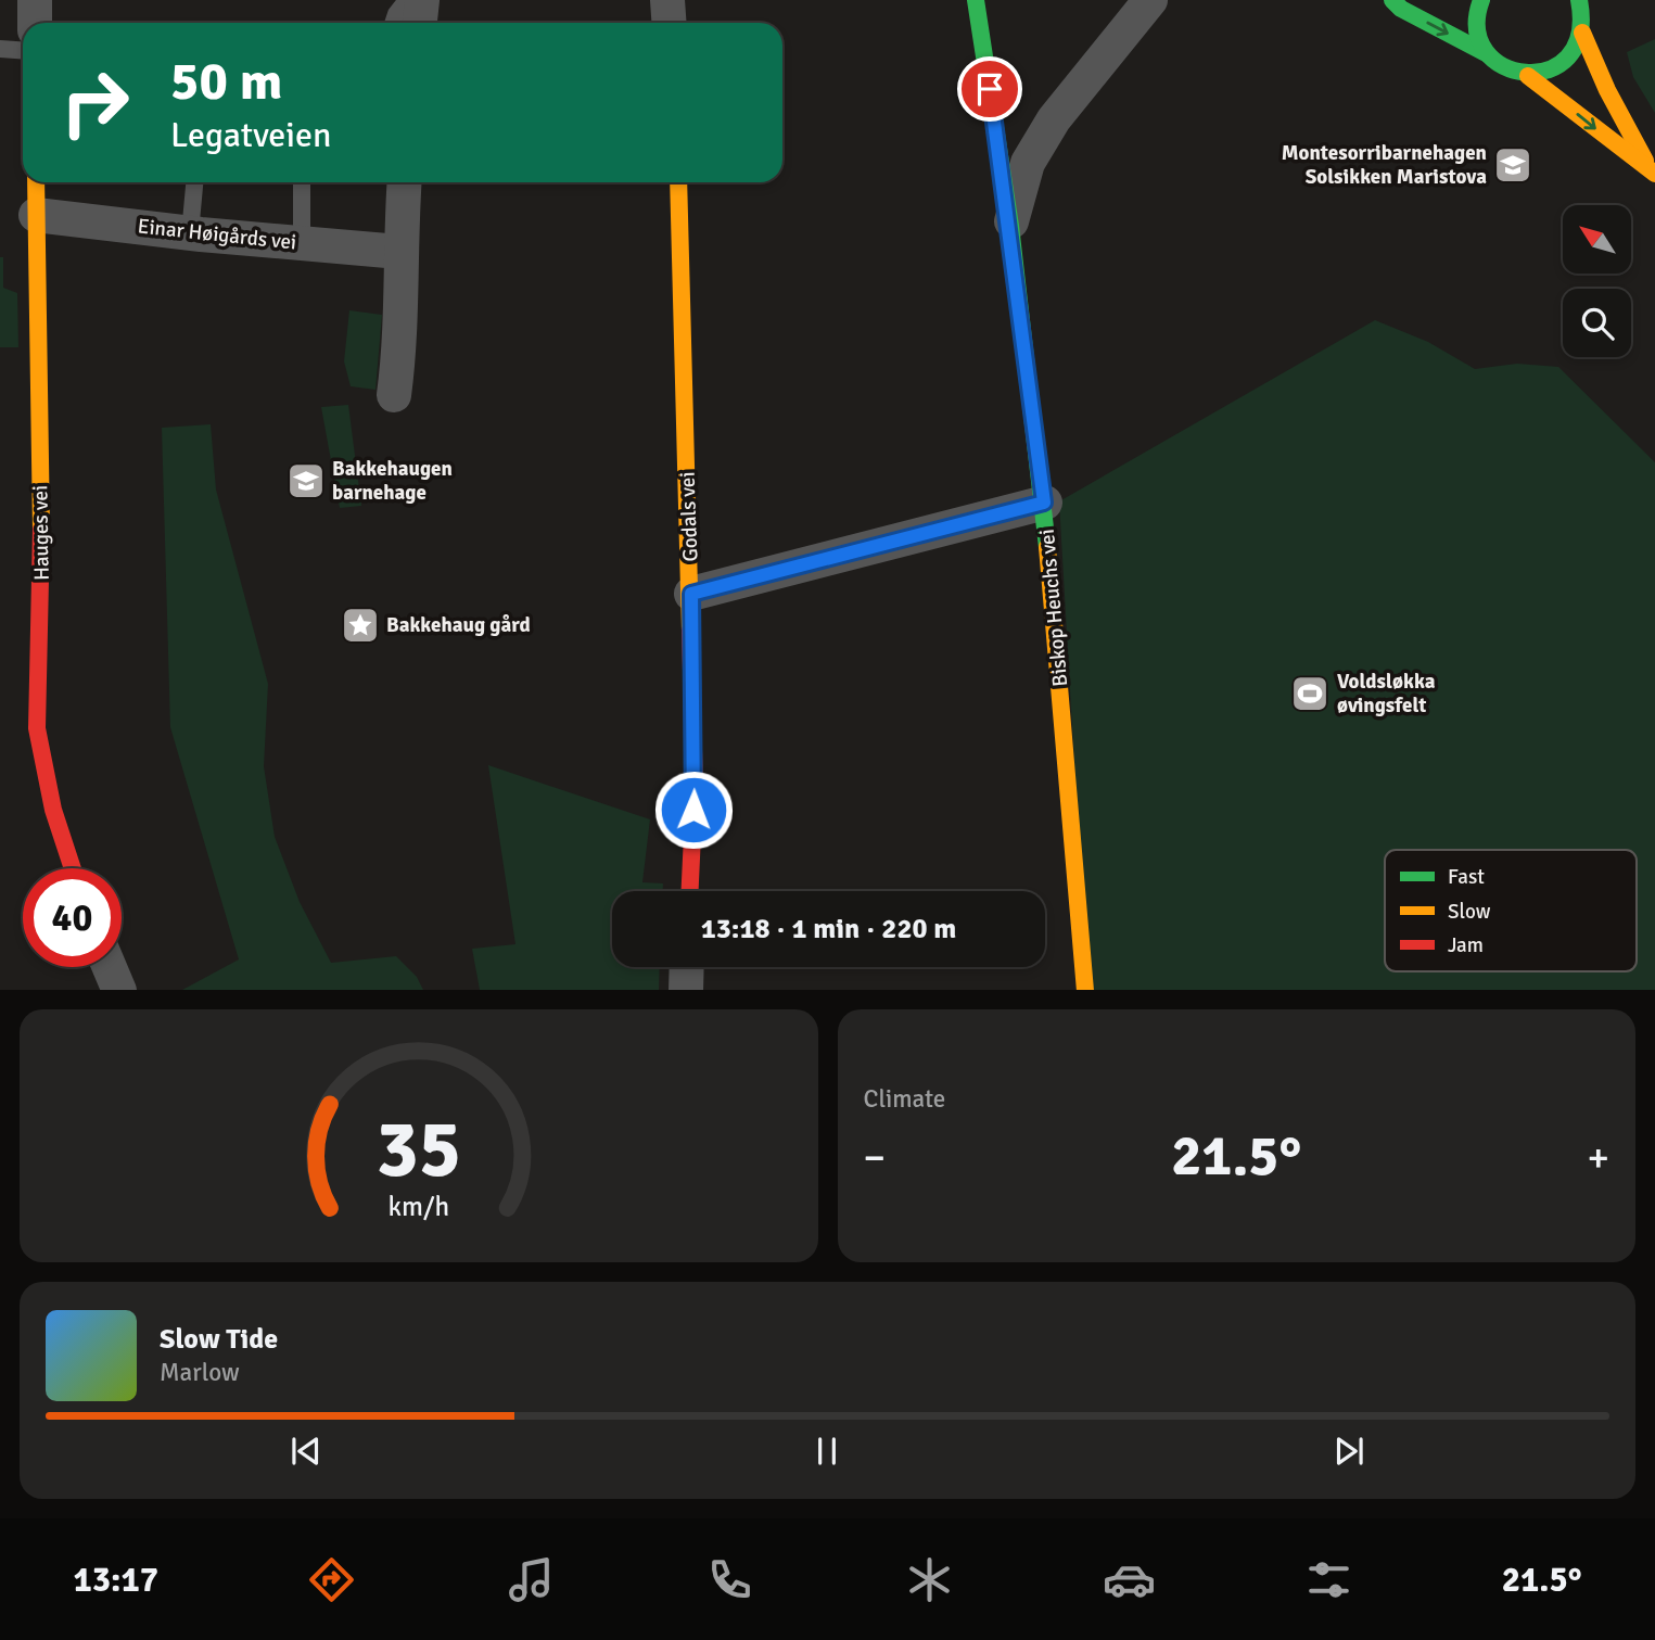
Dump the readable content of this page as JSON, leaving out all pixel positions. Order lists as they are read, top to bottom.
{
  "streets": {
    "street": [
      "Einar Høigårds vei",
      "Godals vei",
      "Hauges vei",
      "Biskop Heuchs vei"
    ]
  },
  "crossings": [
    ["Einar Høigårds vei", "Hauges vei"]
  ],
  "places": {
    "school or university": ["Montesorribarnehagen Solsikken Maristova", "Bakkehaugen barnehage"],
    "place": ["Bakkehaug gård"],
    "sports": ["Voldsløkka øvingsfelt"]
  },
  "legend": ["Fast", "Slow", "Jam"],
  "north": "top left",
  "page": {
    "turn": ["50 m", "Legatveien"],
    "limit": "40",
    "trip": "13:18 · 1 min · 220 m",
    "tile": "Climate",
    "heat": ["−", "21.5°", "+"],
    "song": ["Slow Tide", "Marlow"],
    "tabs": ["13:17", "21.5°"],
    "gauge": ["35", "km/h"]
  }
}
